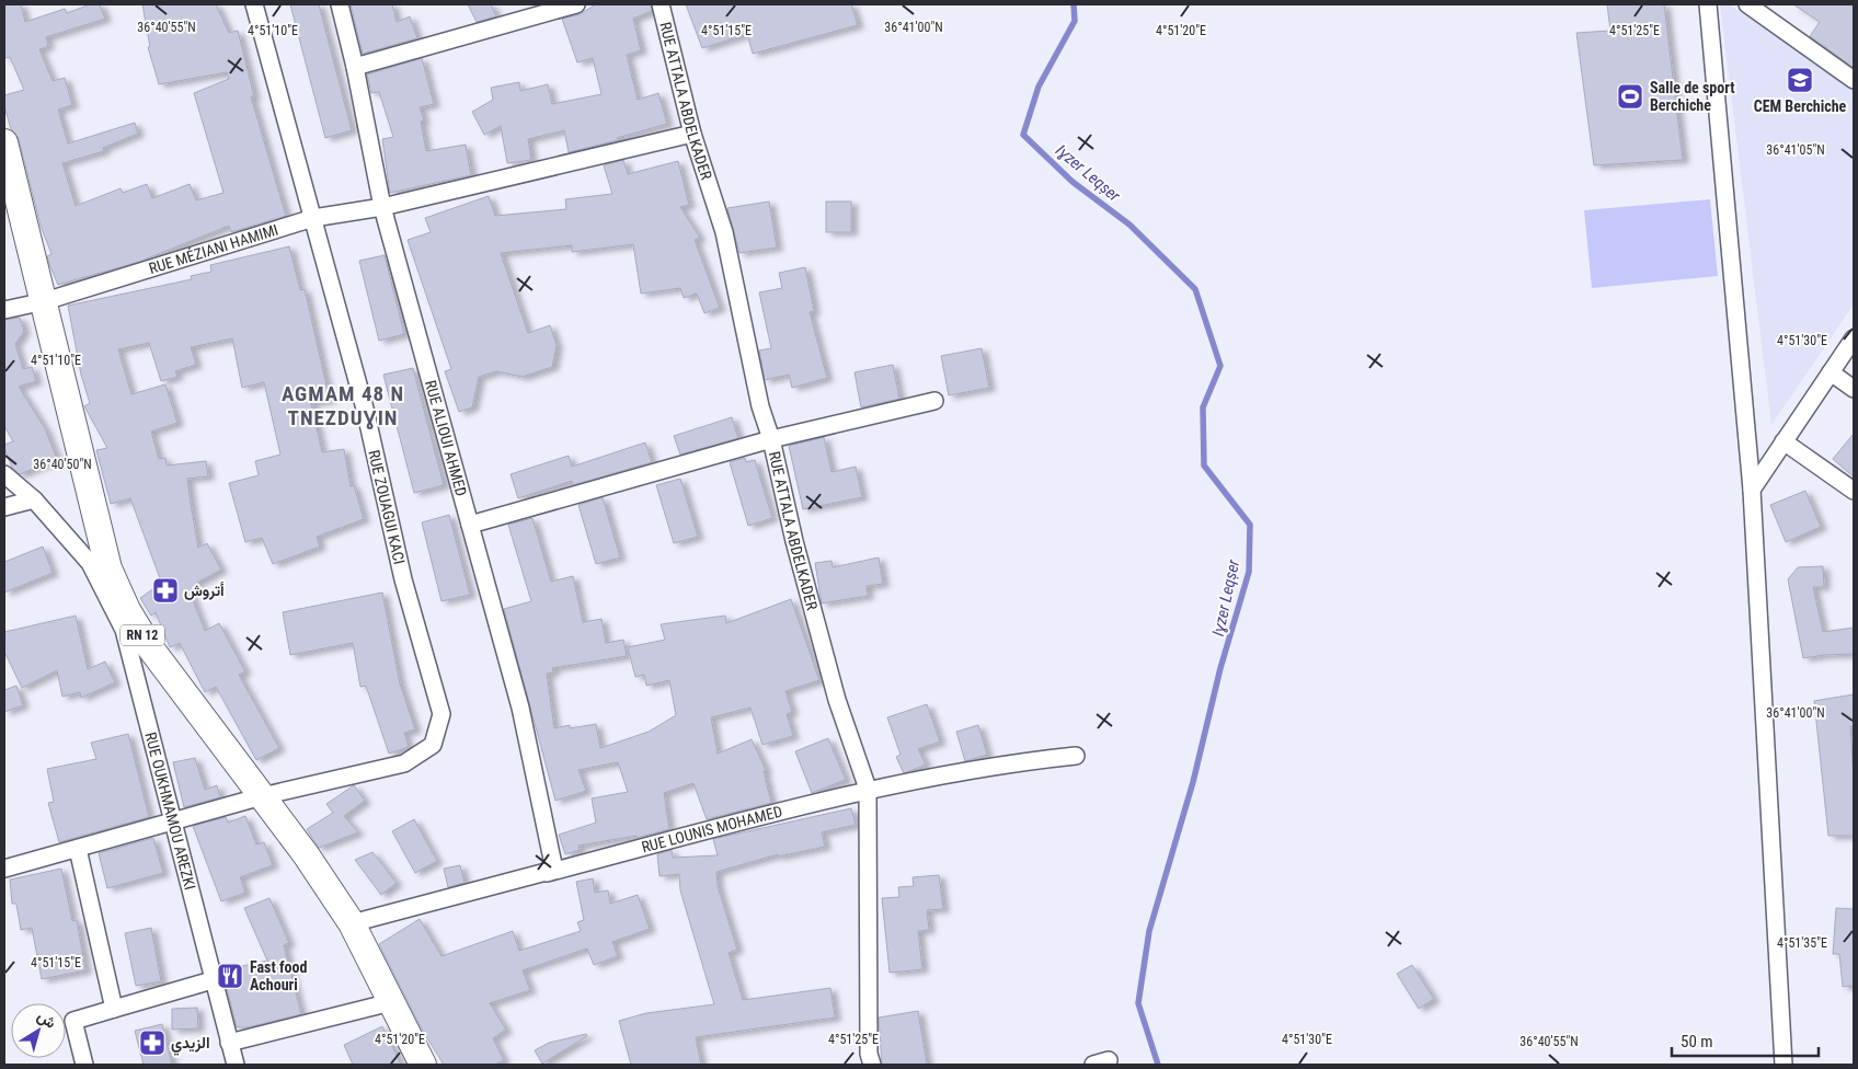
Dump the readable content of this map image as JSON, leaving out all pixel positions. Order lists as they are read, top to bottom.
{
  "streets": {
    "main road": ["RN 12"],
    "street": [
      "RUE ATTALA ABDELKADER",
      "RUE MÉZIANI HAMIMI",
      "RUE ALIOUI AHMED",
      "RUE ZOUAGUI KACI",
      "RUE OUKHMAMOU AREZKI",
      "RUE LOUNIS MOHAMED"
    ]
  },
  "crossings": [
    ["RUE ATTALA ABDELKADER", "RUE MÉZIANI HAMIMI"],
    ["RUE ATTALA ABDELKADER", "RUE LOUNIS MOHAMED"],
    ["RUE MÉZIANI HAMIMI", "RUE ALIOUI AHMED"],
    ["RUE MÉZIANI HAMIMI", "RUE ZOUAGUI KACI"],
    ["RUE MÉZIANI HAMIMI", "RN 12"],
    ["RUE ALIOUI AHMED", "RN 12"],
    ["RUE ALIOUI AHMED", "RUE LOUNIS MOHAMED"],
    ["RUE ZOUAGUI KACI", "RN 12"],
    ["RUE ZOUAGUI KACI", "RUE OUKHMAMOU AREZKI"],
    ["RN 12", "RUE LOUNIS MOHAMED"]
  ],
  "districts": ["AGMAM 48 N TNEZDUƔIN"],
  "water": ["Iɣzer Leqṣer"],
  "places": {
    "school or university": ["CEM Berchiche"],
    "sports": ["Salle de sport Berchiche"],
    "pharmacy": ["أتروش", "الزيدي"],
    "restaurant": ["Fast food Achouri"]
  },
  "scale_bar": "50 m",
  "north": "top right",
  "coordinates": [
    "36°40'55\"N",
    "36°41'00\"N",
    "4°51'10\"E",
    "4°51'15\"E",
    "4°51'20\"E",
    "4°51'25\"E",
    "36°41'05\"N",
    "4°51'30\"E",
    "36°40'50\"N",
    "4°51'35\"E"
  ]
}
